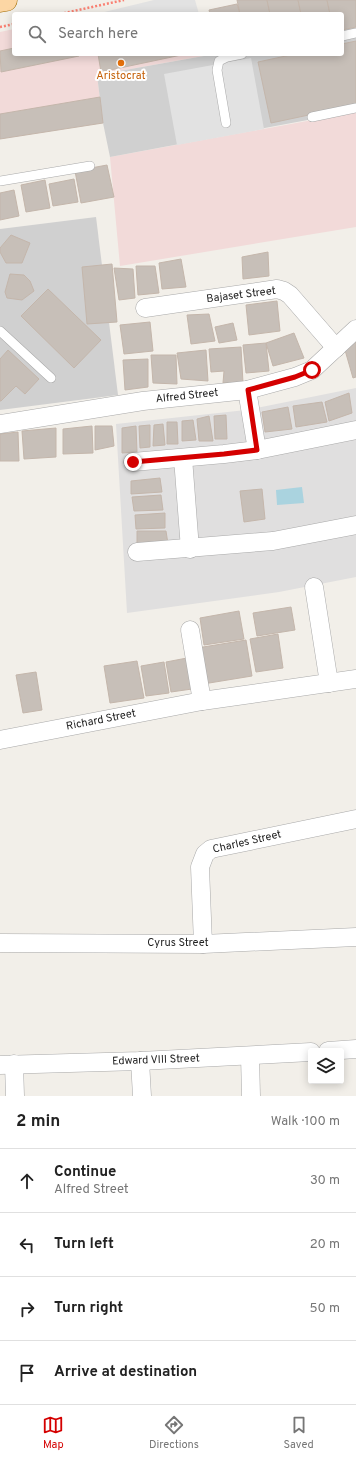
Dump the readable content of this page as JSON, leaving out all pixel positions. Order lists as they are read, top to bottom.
{
  "streets": {
    "street": [
      "Bajaset Street",
      "Alfred Street",
      "Richard Street",
      "Charles Street",
      "Cyrus Street",
      "Edward VIII Street"
    ]
  },
  "crossings": [
    ["Bajaset Street", "Alfred Street"],
    ["Charles Street", "Cyrus Street"]
  ],
  "places": ["Aristocrat"],
  "page": {
    "search": "Search here",
    "heading": ["2 min", "Walk · 100 m"],
    "list": [
      ["Continue", "Alfred Street", "30 m"],
      ["Turn left", "20 m"],
      ["Turn right", "50 m"],
      "Arrive at destination"
    ],
    "nav": ["Map", "Directions", "Saved"]
  }
}
